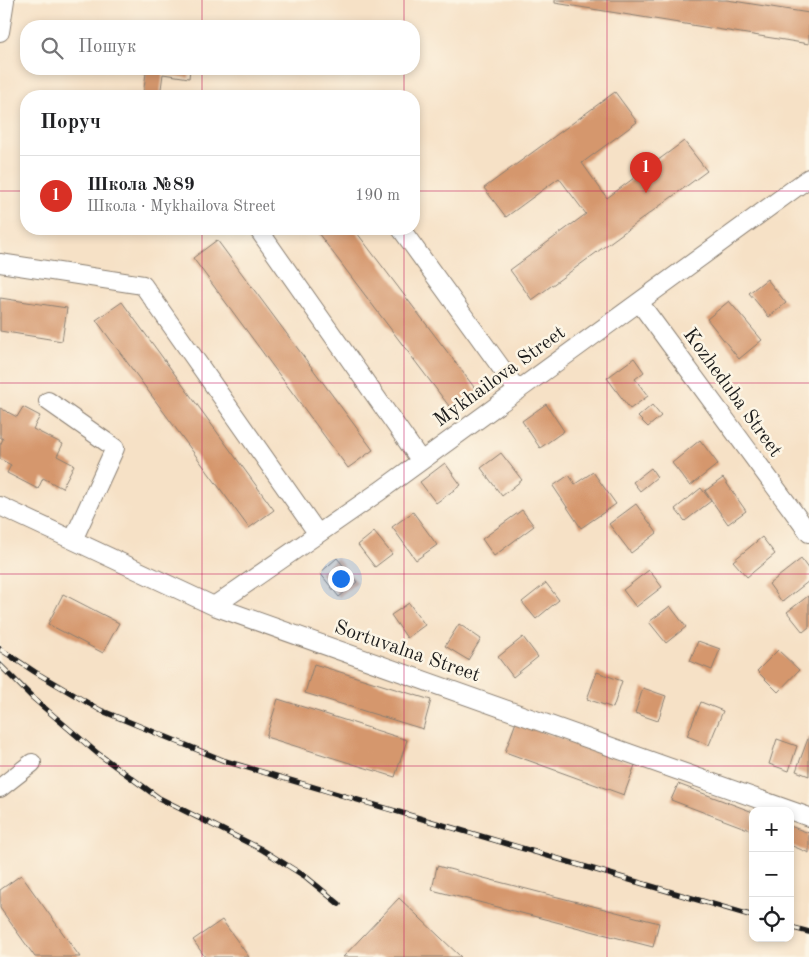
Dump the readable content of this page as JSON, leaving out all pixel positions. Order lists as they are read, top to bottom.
{
  "streets": {
    "street": ["Mykhailova Street", "Kozheduba Street", "Sortuvalna Street"]
  },
  "crossings": [
    ["Mykhailova Street", "Kozheduba Street"],
    ["Mykhailova Street", "Sortuvalna Street"]
  ],
  "page": {
    "search": "Пошук",
    "heading": "Поруч",
    "pins": "1",
    "list": [
      {
        "mark": "1",
        "name": "Школа №89",
        "note": "Школа · Mykhailova Street",
        "value": "190 m"
      }
    ],
    "map_buttons": ["+", "−"]
  }
}
